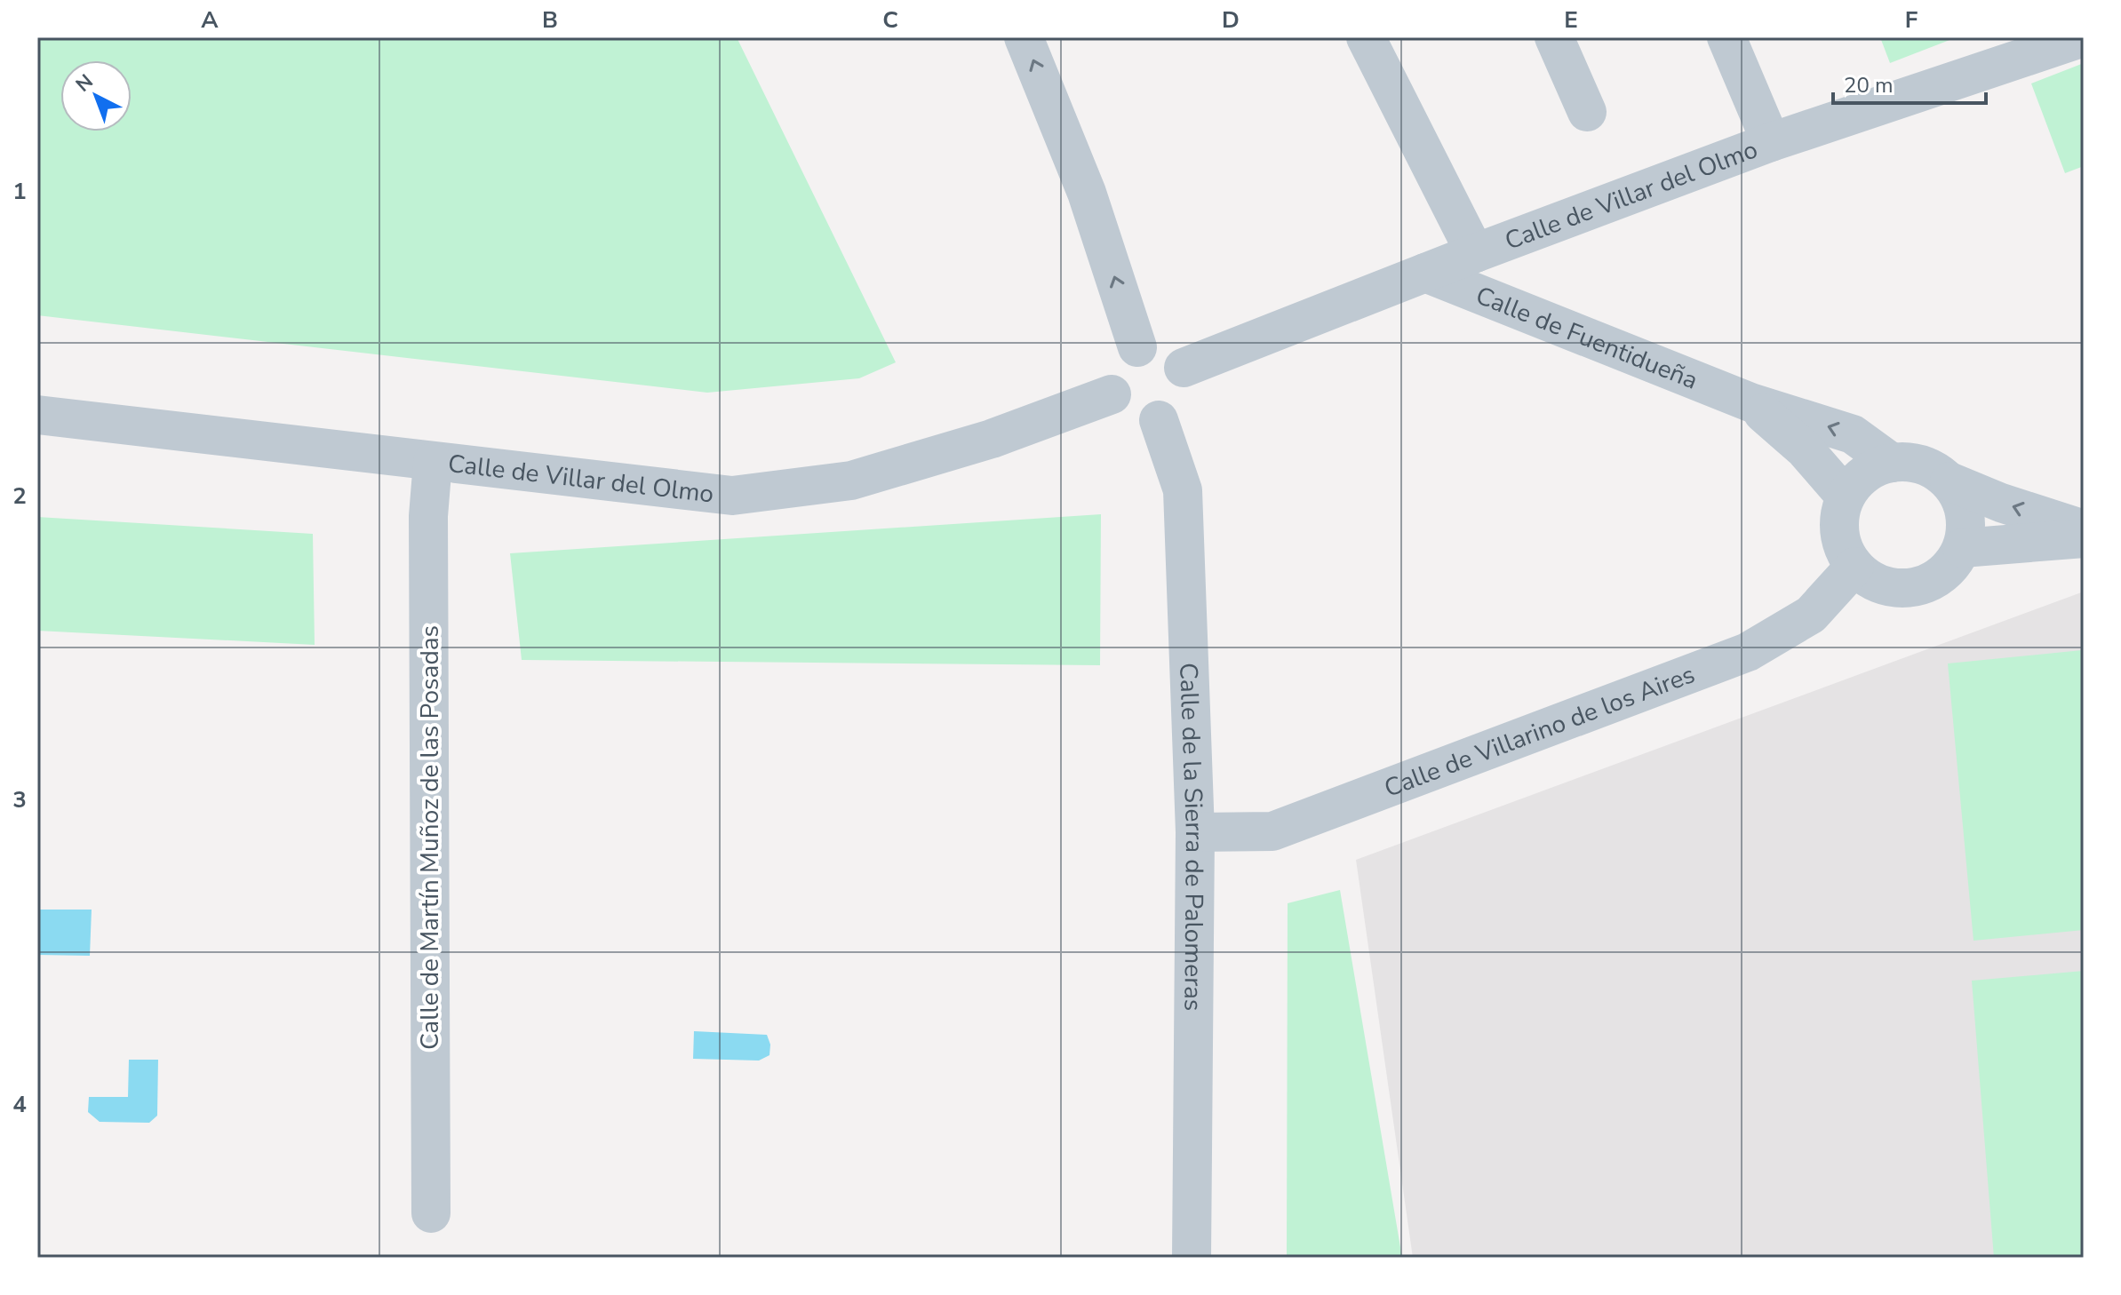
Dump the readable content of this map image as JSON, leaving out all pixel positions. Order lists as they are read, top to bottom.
{
  "streets": {
    "street": [
      "Calle de Villar del Olmo",
      "Calle de Fuentidueña",
      "Calle de Villarino de los Aires",
      "Calle de la Sierra de Palomeras",
      "Calle de Martín Muñoz de las Posadas"
    ]
  },
  "crossings": [
    ["Calle de Villar del Olmo", "Calle de Fuentidueña"],
    ["Calle de Villar del Olmo", "Calle de la Sierra de Palomeras"],
    ["Calle de Villar del Olmo", "Calle de Martín Muñoz de las Posadas"],
    ["Calle de Fuentidueña", "Calle de Villarino de los Aires"],
    ["Calle de Villarino de los Aires", "Calle de la Sierra de Palomeras"]
  ],
  "scale_bar": "20 m",
  "north": "top left",
  "grid": {
    "columns": [
      "A",
      "B",
      "C",
      "D",
      "E",
      "F"
    ],
    "rows": [
      "1",
      "2",
      "3",
      "4"
    ]
  }
}
